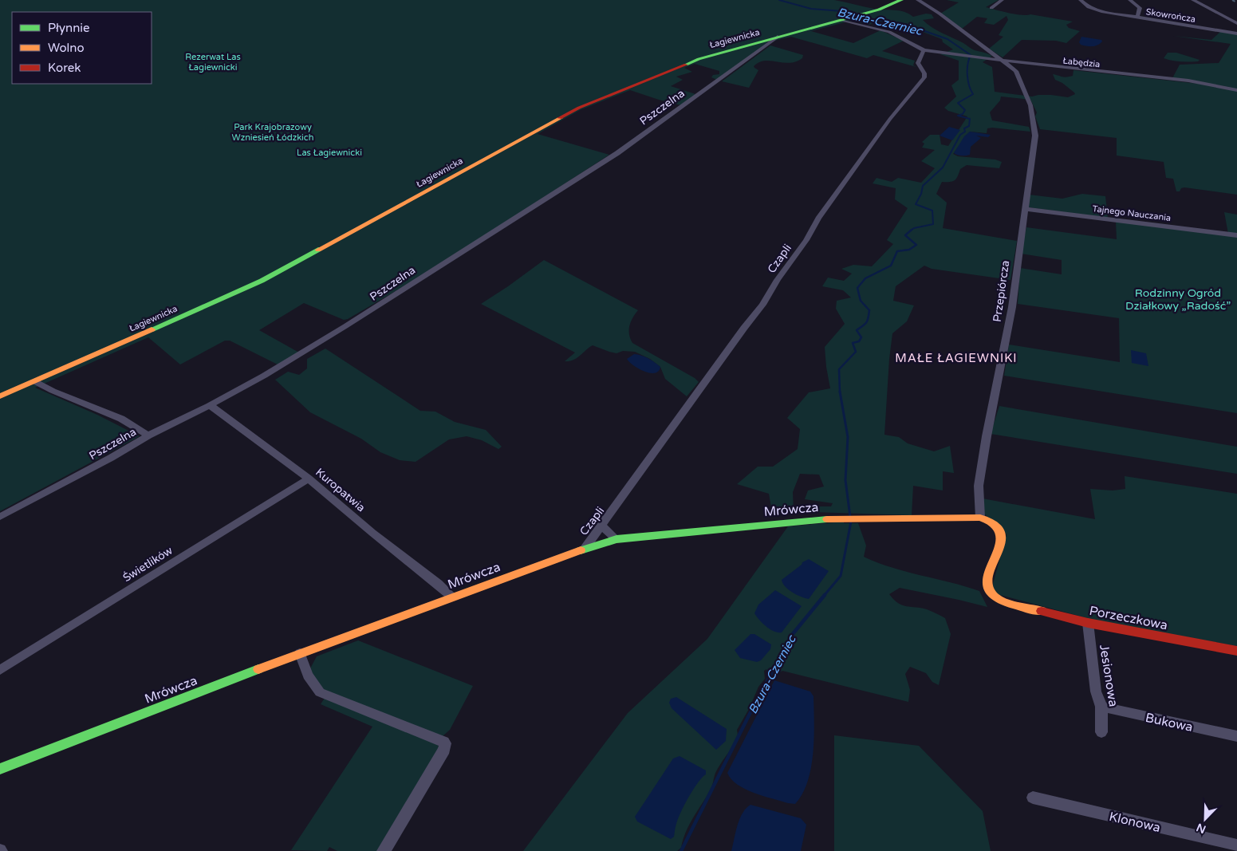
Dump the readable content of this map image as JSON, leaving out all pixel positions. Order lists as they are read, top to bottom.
{
  "streets": {
    "street": [
      "Skowrończa",
      "Łagiewnicka",
      "Łabędzia",
      "Pszczelna",
      "Tajnego Nauczania",
      "Czapli",
      "Przepiórcza",
      "Kuropatwia",
      "Mrówcza",
      "Świetlików",
      "Porzeczkowa",
      "Jesionowa",
      "Bukowa",
      "Klonowa"
    ]
  },
  "crossings": [
    ["Łagiewnicka", "Pszczelna"],
    ["Łabędzia", "Czapli"],
    ["Łabędzia", "Przepiórcza"],
    ["Pszczelna", "Kuropatwia"],
    ["Tajnego Nauczania", "Przepiórcza"],
    ["Czapli", "Mrówcza"],
    ["Przepiórcza", "Mrówcza"],
    ["Przepiórcza", "Porzeczkowa"],
    ["Kuropatwia", "Mrówcza"],
    ["Kuropatwia", "Świetlików"],
    ["Mrówcza", "Porzeczkowa"],
    ["Porzeczkowa", "Jesionowa"],
    ["Jesionowa", "Bukowa"]
  ],
  "districts": ["MAŁE ŁAGIEWNIKI"],
  "water": ["Bzura-Czerniec"],
  "parks": [
    "Rezerwat Las Łagiewnicki",
    "Park Krajobrazowy Wzniesień Łódzkich",
    "Las Łagiewnicki",
    "Rodzinny Ogród Działkowy „Radość”"
  ],
  "legend": ["Płynnie", "Wolno", "Korek"],
  "north": "bottom left"
}
